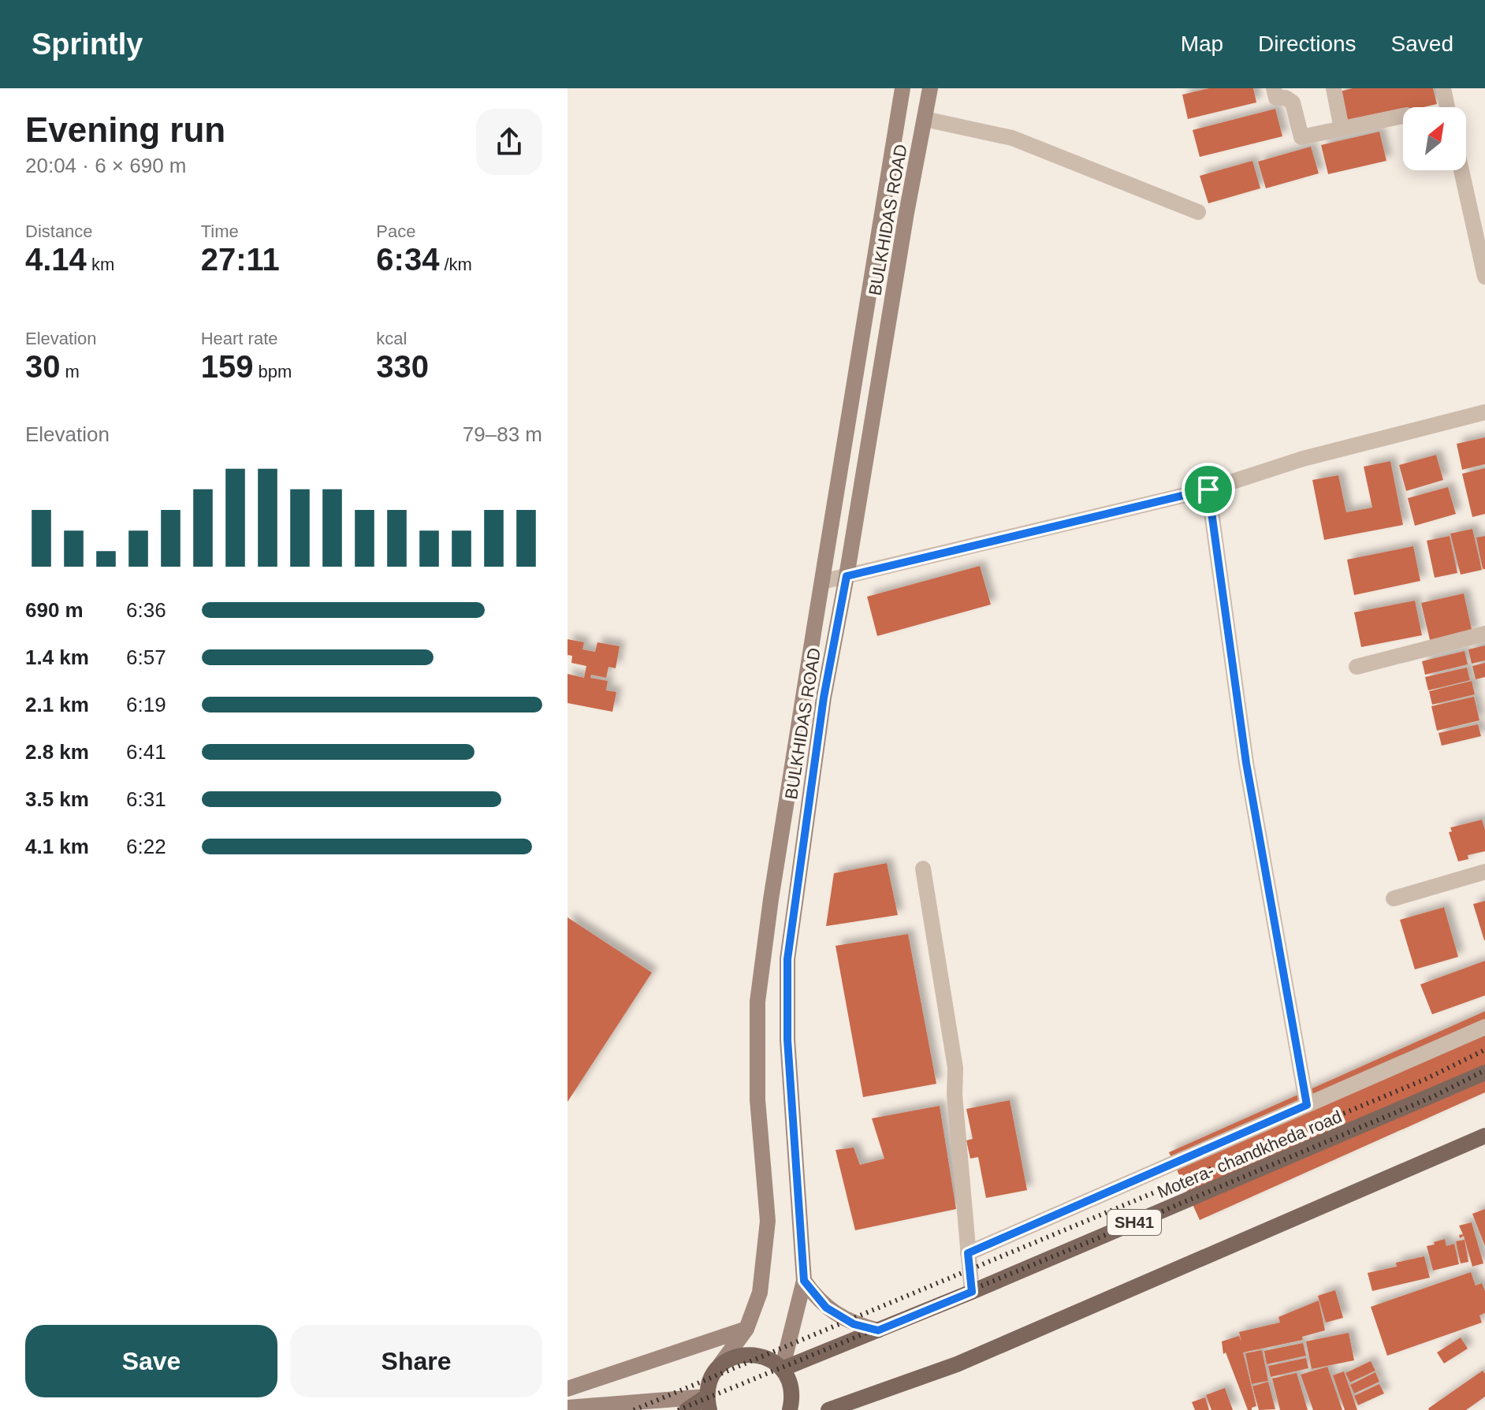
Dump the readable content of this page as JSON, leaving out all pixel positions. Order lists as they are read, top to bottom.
{
  "streets": {
    "main road": ["BULKHIDAS ROAD", "Motera- chandkheda road", "SH41"]
  },
  "crossings": [
    ["BULKHIDAS ROAD", "Motera- chandkheda road"]
  ],
  "north": "top right",
  "page": {
    "header": "Sprintly",
    "nav": ["Map", "Directions", "Saved"],
    "heading": ["Evening run", "20:04 · 6 × 690 m"],
    "stats": [
      ["Distance", "4.14 km"],
      ["Time", "27:11"],
      ["Pace", "6:34 /km"],
      ["Elevation", "30 m"],
      ["Heart rate", "159 bpm"],
      ["kcal", "330"]
    ],
    "chart": ["Elevation", "79–83 m"],
    "list": [
      {
        "name": "690 m",
        "note": "6:36"
      },
      {
        "name": "1.4 km",
        "note": "6:57"
      },
      {
        "name": "2.1 km",
        "note": "6:19"
      },
      {
        "name": "2.8 km",
        "note": "6:41"
      },
      {
        "name": "3.5 km",
        "note": "6:31"
      },
      {
        "name": "4.1 km",
        "note": "6:22"
      }
    ],
    "buttons": ["Save", "Share"]
  }
}
